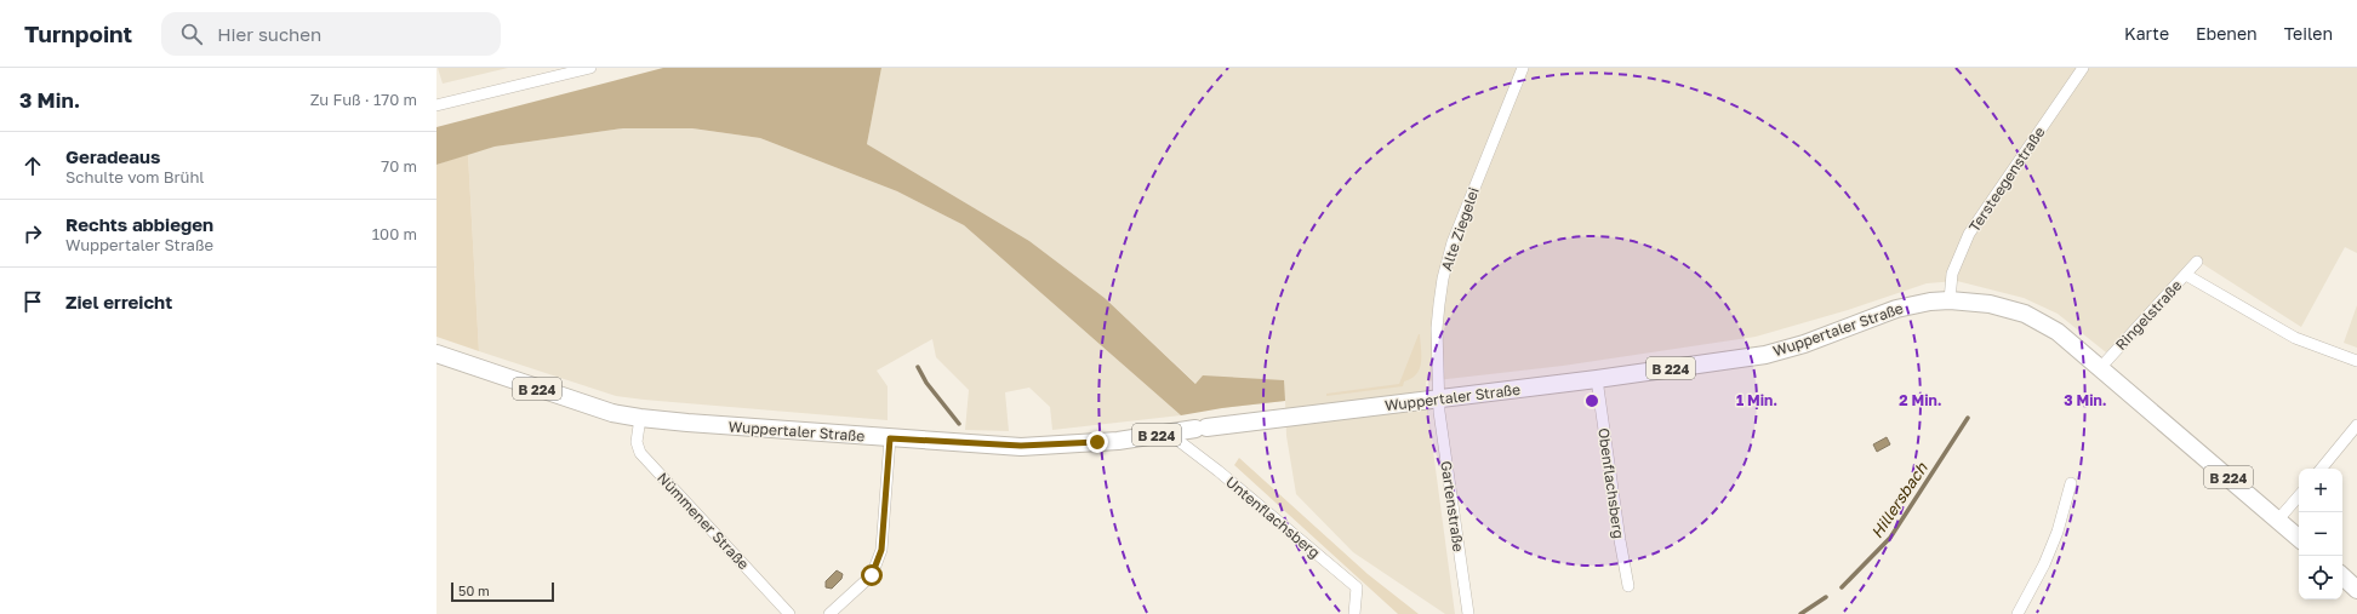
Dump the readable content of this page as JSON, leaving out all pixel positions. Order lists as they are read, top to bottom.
{
  "streets": {
    "main road": ["Wuppertaler Straße", "B 224"],
    "street": [
      "Tersteegenstraße",
      "Alte Ziegelei",
      "Ringelstraße",
      "Obenflachsberg",
      "Gartenstraße",
      "Untenflachsberg",
      "Nümmener Straße"
    ]
  },
  "crossings": [
    ["Tersteegenstraße", "Wuppertaler Straße"],
    ["Alte Ziegelei", "Wuppertaler Straße"],
    ["Alte Ziegelei", "Gartenstraße"],
    ["Ringelstraße", "Wuppertaler Straße"],
    ["Wuppertaler Straße", "Obenflachsberg"],
    ["Wuppertaler Straße", "Gartenstraße"],
    ["Wuppertaler Straße", "Untenflachsberg"],
    ["Wuppertaler Straße", "Nümmener Straße"]
  ],
  "water": ["Hillersbach"],
  "scale_bar": "50 m",
  "page": {
    "header": "Turnpoint",
    "search": "Hier suchen",
    "nav": ["Karte", "Ebenen", "Teilen"],
    "heading": ["3 Min.", "Zu Fuß · 170 m"],
    "list": [
      ["Geradeaus", "Schulte vom Brühl", "70 m"],
      ["Rechts abbiegen", "Wuppertaler Straße", "100 m"],
      "Ziel erreicht"
    ],
    "map_buttons": ["+", "−"],
    "scale": "50 m"
  },
  "rings": ["1 Min.", "2 Min.", "3 Min."]
}
